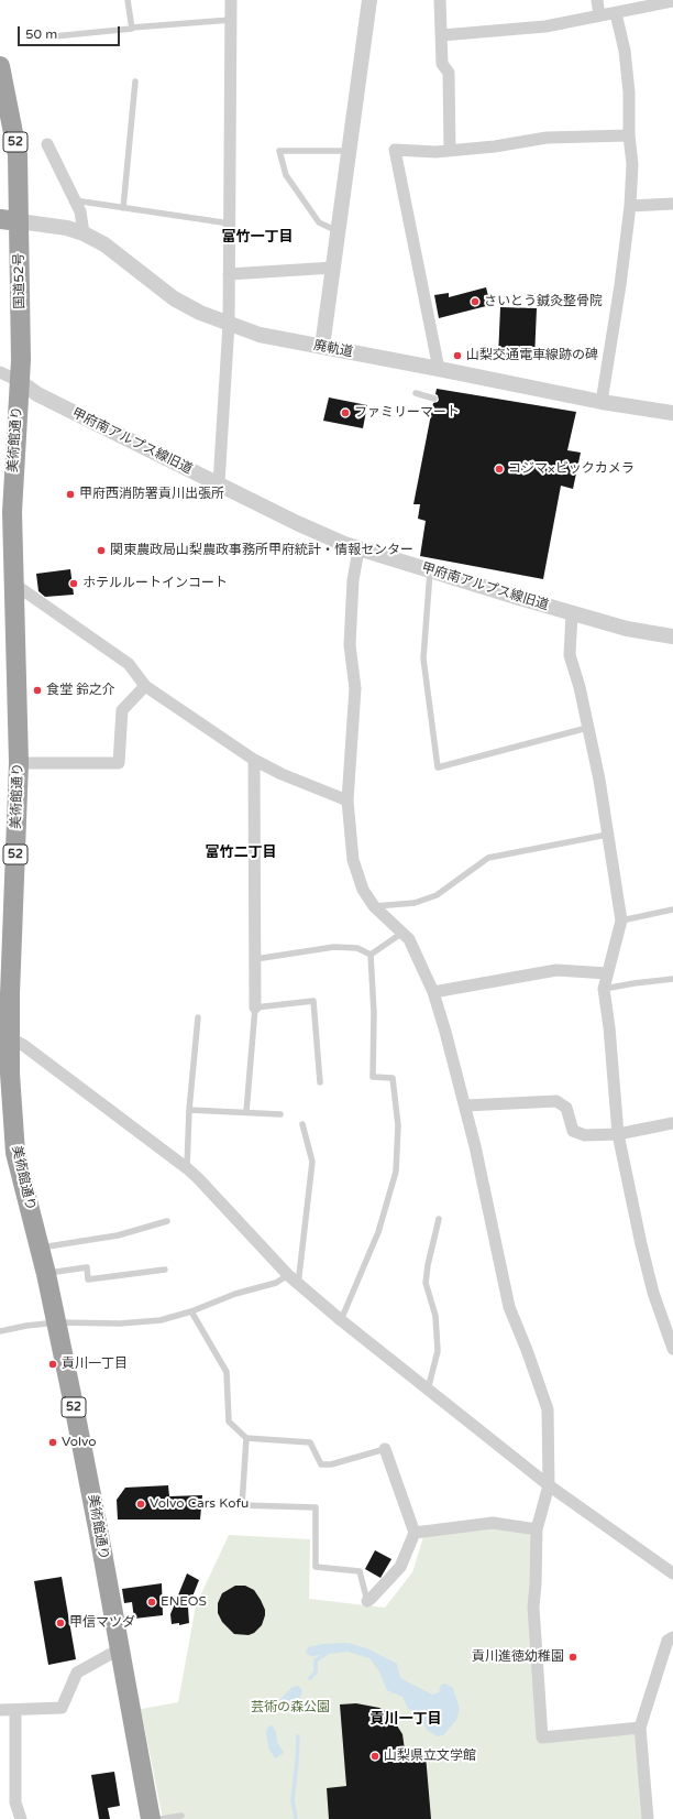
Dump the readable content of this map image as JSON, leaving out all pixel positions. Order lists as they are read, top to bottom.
{
  "streets": {
    "highway": ["52", "国道52号", "美術館通り"],
    "street": ["廃軌道", "甲府南アルプス線旧道"]
  },
  "crossings": [
    ["国道52号", "廃軌道"],
    ["国道52号", "美術館通り"],
    ["美術館通り", "甲府南アルプス線旧道"]
  ],
  "districts": ["富竹一丁目", "富竹二丁目", "貢川一丁目"],
  "parks": ["芸術の森公園"],
  "places": [
    "さいとう鍼灸整骨院",
    "山梨交通電車線跡の碑",
    "ファミリーマート",
    "コジマ×ビックカメラ",
    "甲府西消防署貢川出張所",
    "関東農政局山梨農政事務所甲府統計・情報センター",
    "ホテルルートインコート",
    "食堂 鈴之介",
    "貢川一丁目",
    "Volvo",
    "Volvo Cars Kofu",
    "ENEOS",
    "甲信マツダ",
    "貢川進徳幼稚園",
    "山梨県立文学館"
  ],
  "scale_bar": "50 m"
}
